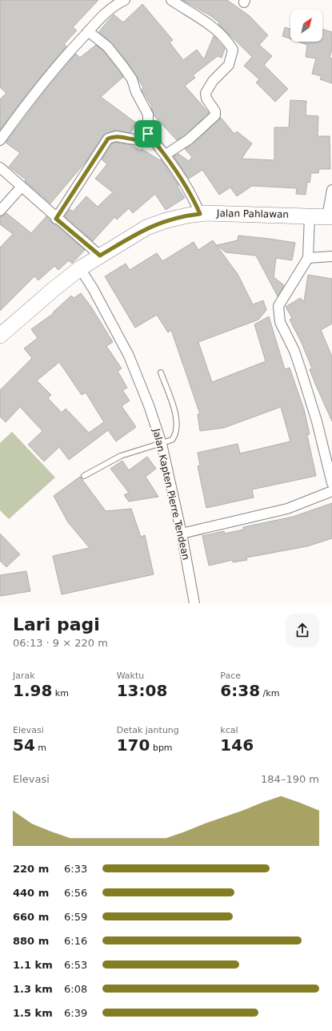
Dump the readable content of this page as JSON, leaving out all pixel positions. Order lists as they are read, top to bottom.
{
  "streets": {
    "main road": ["Jalan Pahlawan"],
    "street": ["Jalan Kapten Pierre Tendean"]
  },
  "crossings": [
    ["Jalan Pahlawan", "Jalan Kapten Pierre Tendean"]
  ],
  "north": "top right",
  "page": {
    "heading": ["Lari pagi", "06:13 · 9 × 220 m"],
    "stats": [
      ["Jarak", "1.98 km"],
      ["Waktu", "13:08"],
      ["Pace", "6:38 /km"],
      ["Elevasi", "54 m"],
      ["Detak jantung", "170 bpm"],
      ["kcal", "146"]
    ],
    "chart": ["Elevasi", "184–190 m"],
    "list": [
      {
        "name": "220 m",
        "note": "6:33"
      },
      {
        "name": "440 m",
        "note": "6:56"
      },
      {
        "name": "660 m",
        "note": "6:59"
      },
      {
        "name": "880 m",
        "note": "6:16"
      },
      {
        "name": "1.1 km",
        "note": "6:53"
      },
      {
        "name": "1.3 km",
        "note": "6:08"
      },
      {
        "name": "1.5 km",
        "note": "6:39"
      }
    ]
  }
}
